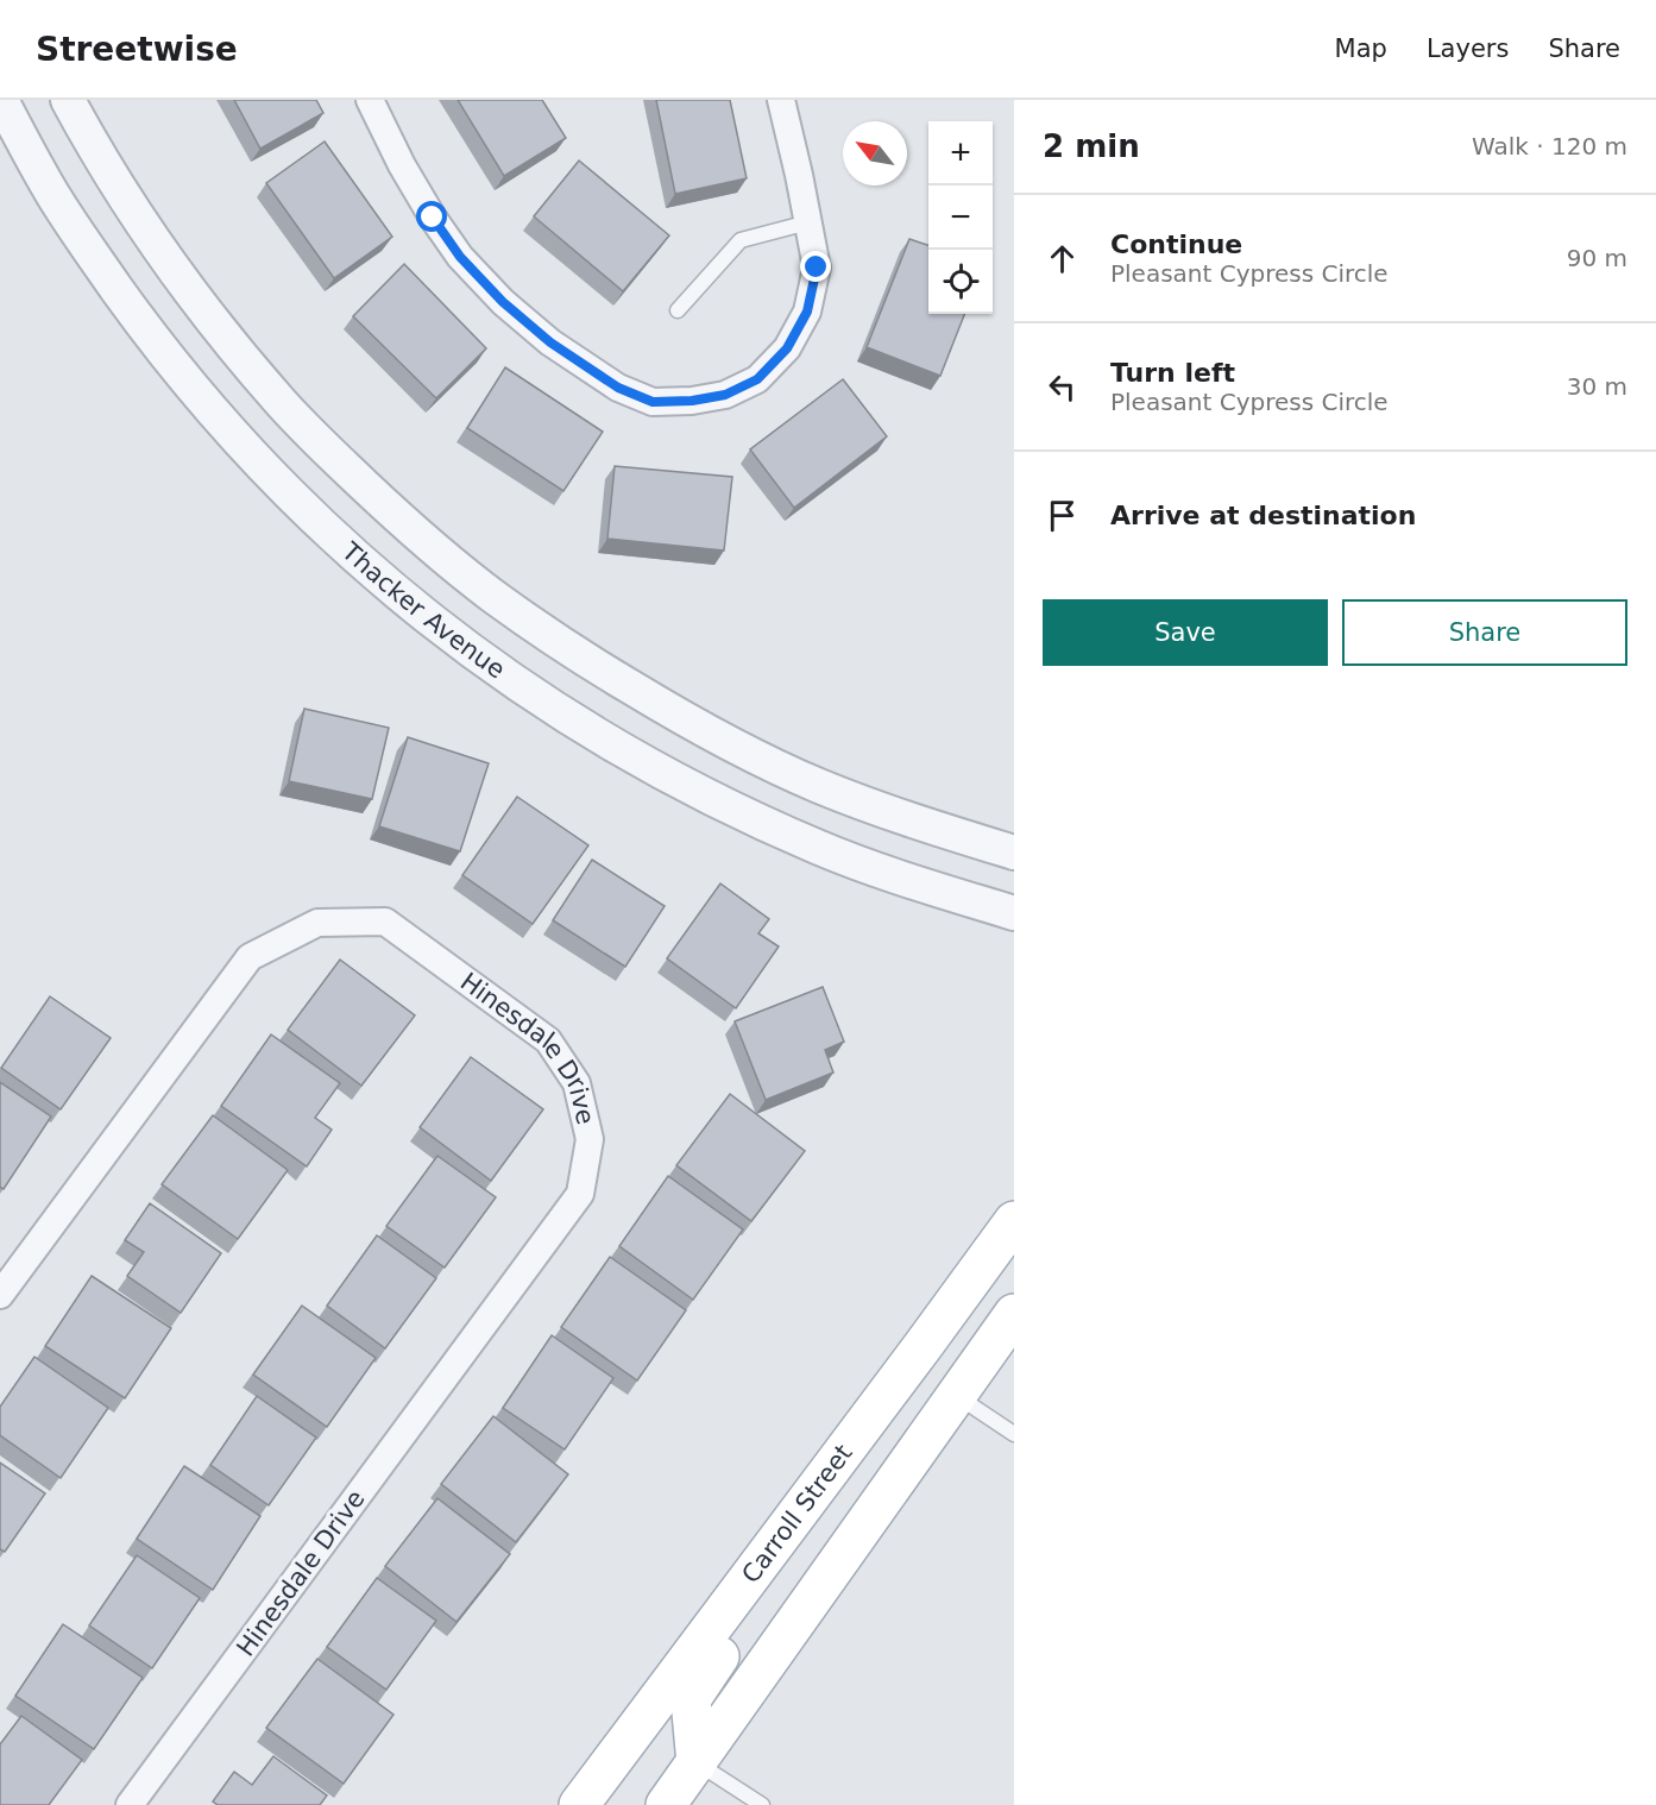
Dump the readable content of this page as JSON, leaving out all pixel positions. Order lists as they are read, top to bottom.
{
  "streets": {
    "main road": ["Carroll Street"],
    "street": ["Thacker Avenue", "Hinesdale Drive"]
  },
  "north": "top left",
  "page": {
    "header": "Streetwise",
    "nav": ["Map", "Layers", "Share"],
    "heading": ["2 min", "Walk · 120 m"],
    "map_buttons": ["+", "−"],
    "list": [
      ["Continue", "Pleasant Cypress Circle", "90 m"],
      ["Turn left", "Pleasant Cypress Circle", "30 m"],
      "Arrive at destination"
    ],
    "buttons": ["Save", "Share"]
  }
}
